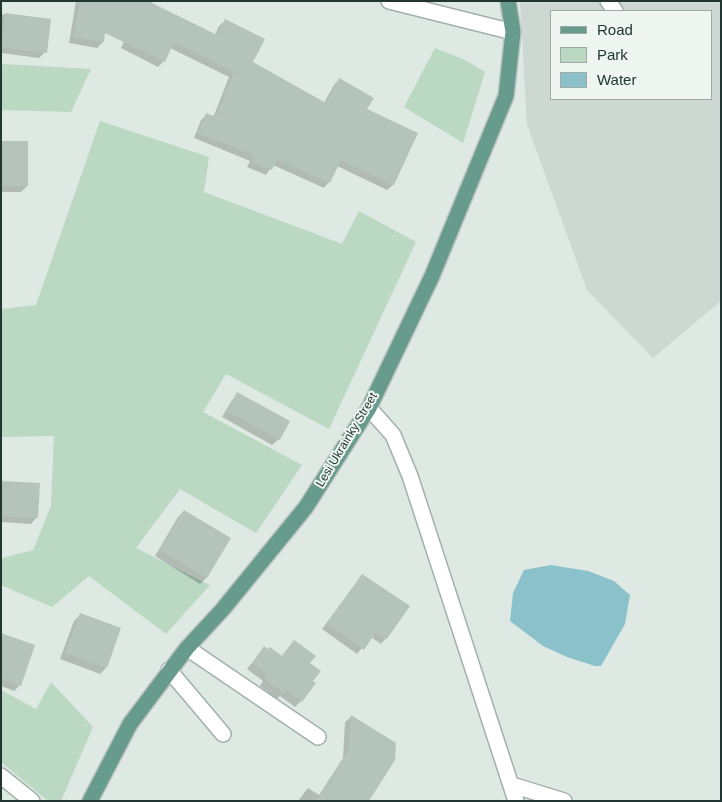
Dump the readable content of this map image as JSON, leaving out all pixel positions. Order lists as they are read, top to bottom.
{
  "streets": {
    "main road": ["Lesi Ukrainky Street"]
  },
  "legend": ["Road", "Park", "Water"]
}
